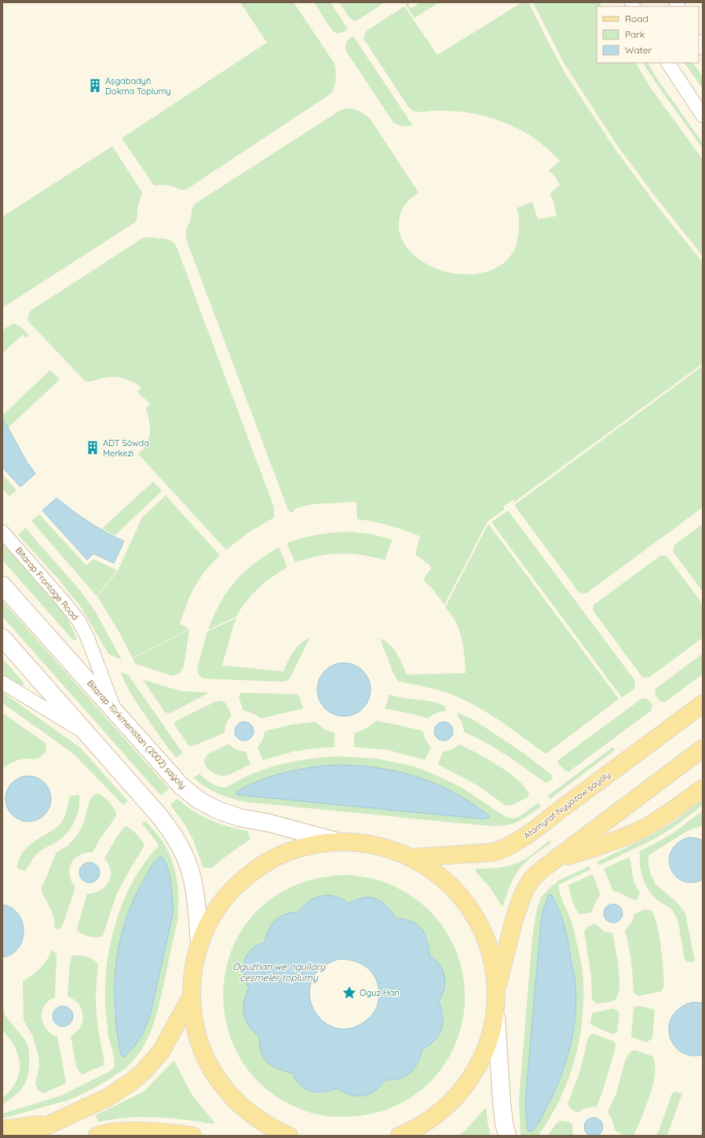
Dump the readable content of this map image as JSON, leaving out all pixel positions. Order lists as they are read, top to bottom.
{
  "streets": {
    "main road": ["Bitarap Türkmenistan (2002) şaýoly", "Atamyrat Nyýazow şaýoly"],
    "street": ["Bitarap Frontage Road"]
  },
  "crossings": [
    ["Bitarap Frontage Road", "Bitarap Türkmenistan (2002) şaýoly"]
  ],
  "water": ["Oguzhan we ogullary çeşmeler toplumy"],
  "places": {
    "building": ["Aşgabadyň Dokma Toplumy", "ADT Söwda Merkezi"],
    "place": ["Oguz Han"]
  },
  "legend": ["Road", "Park", "Water"]
}
